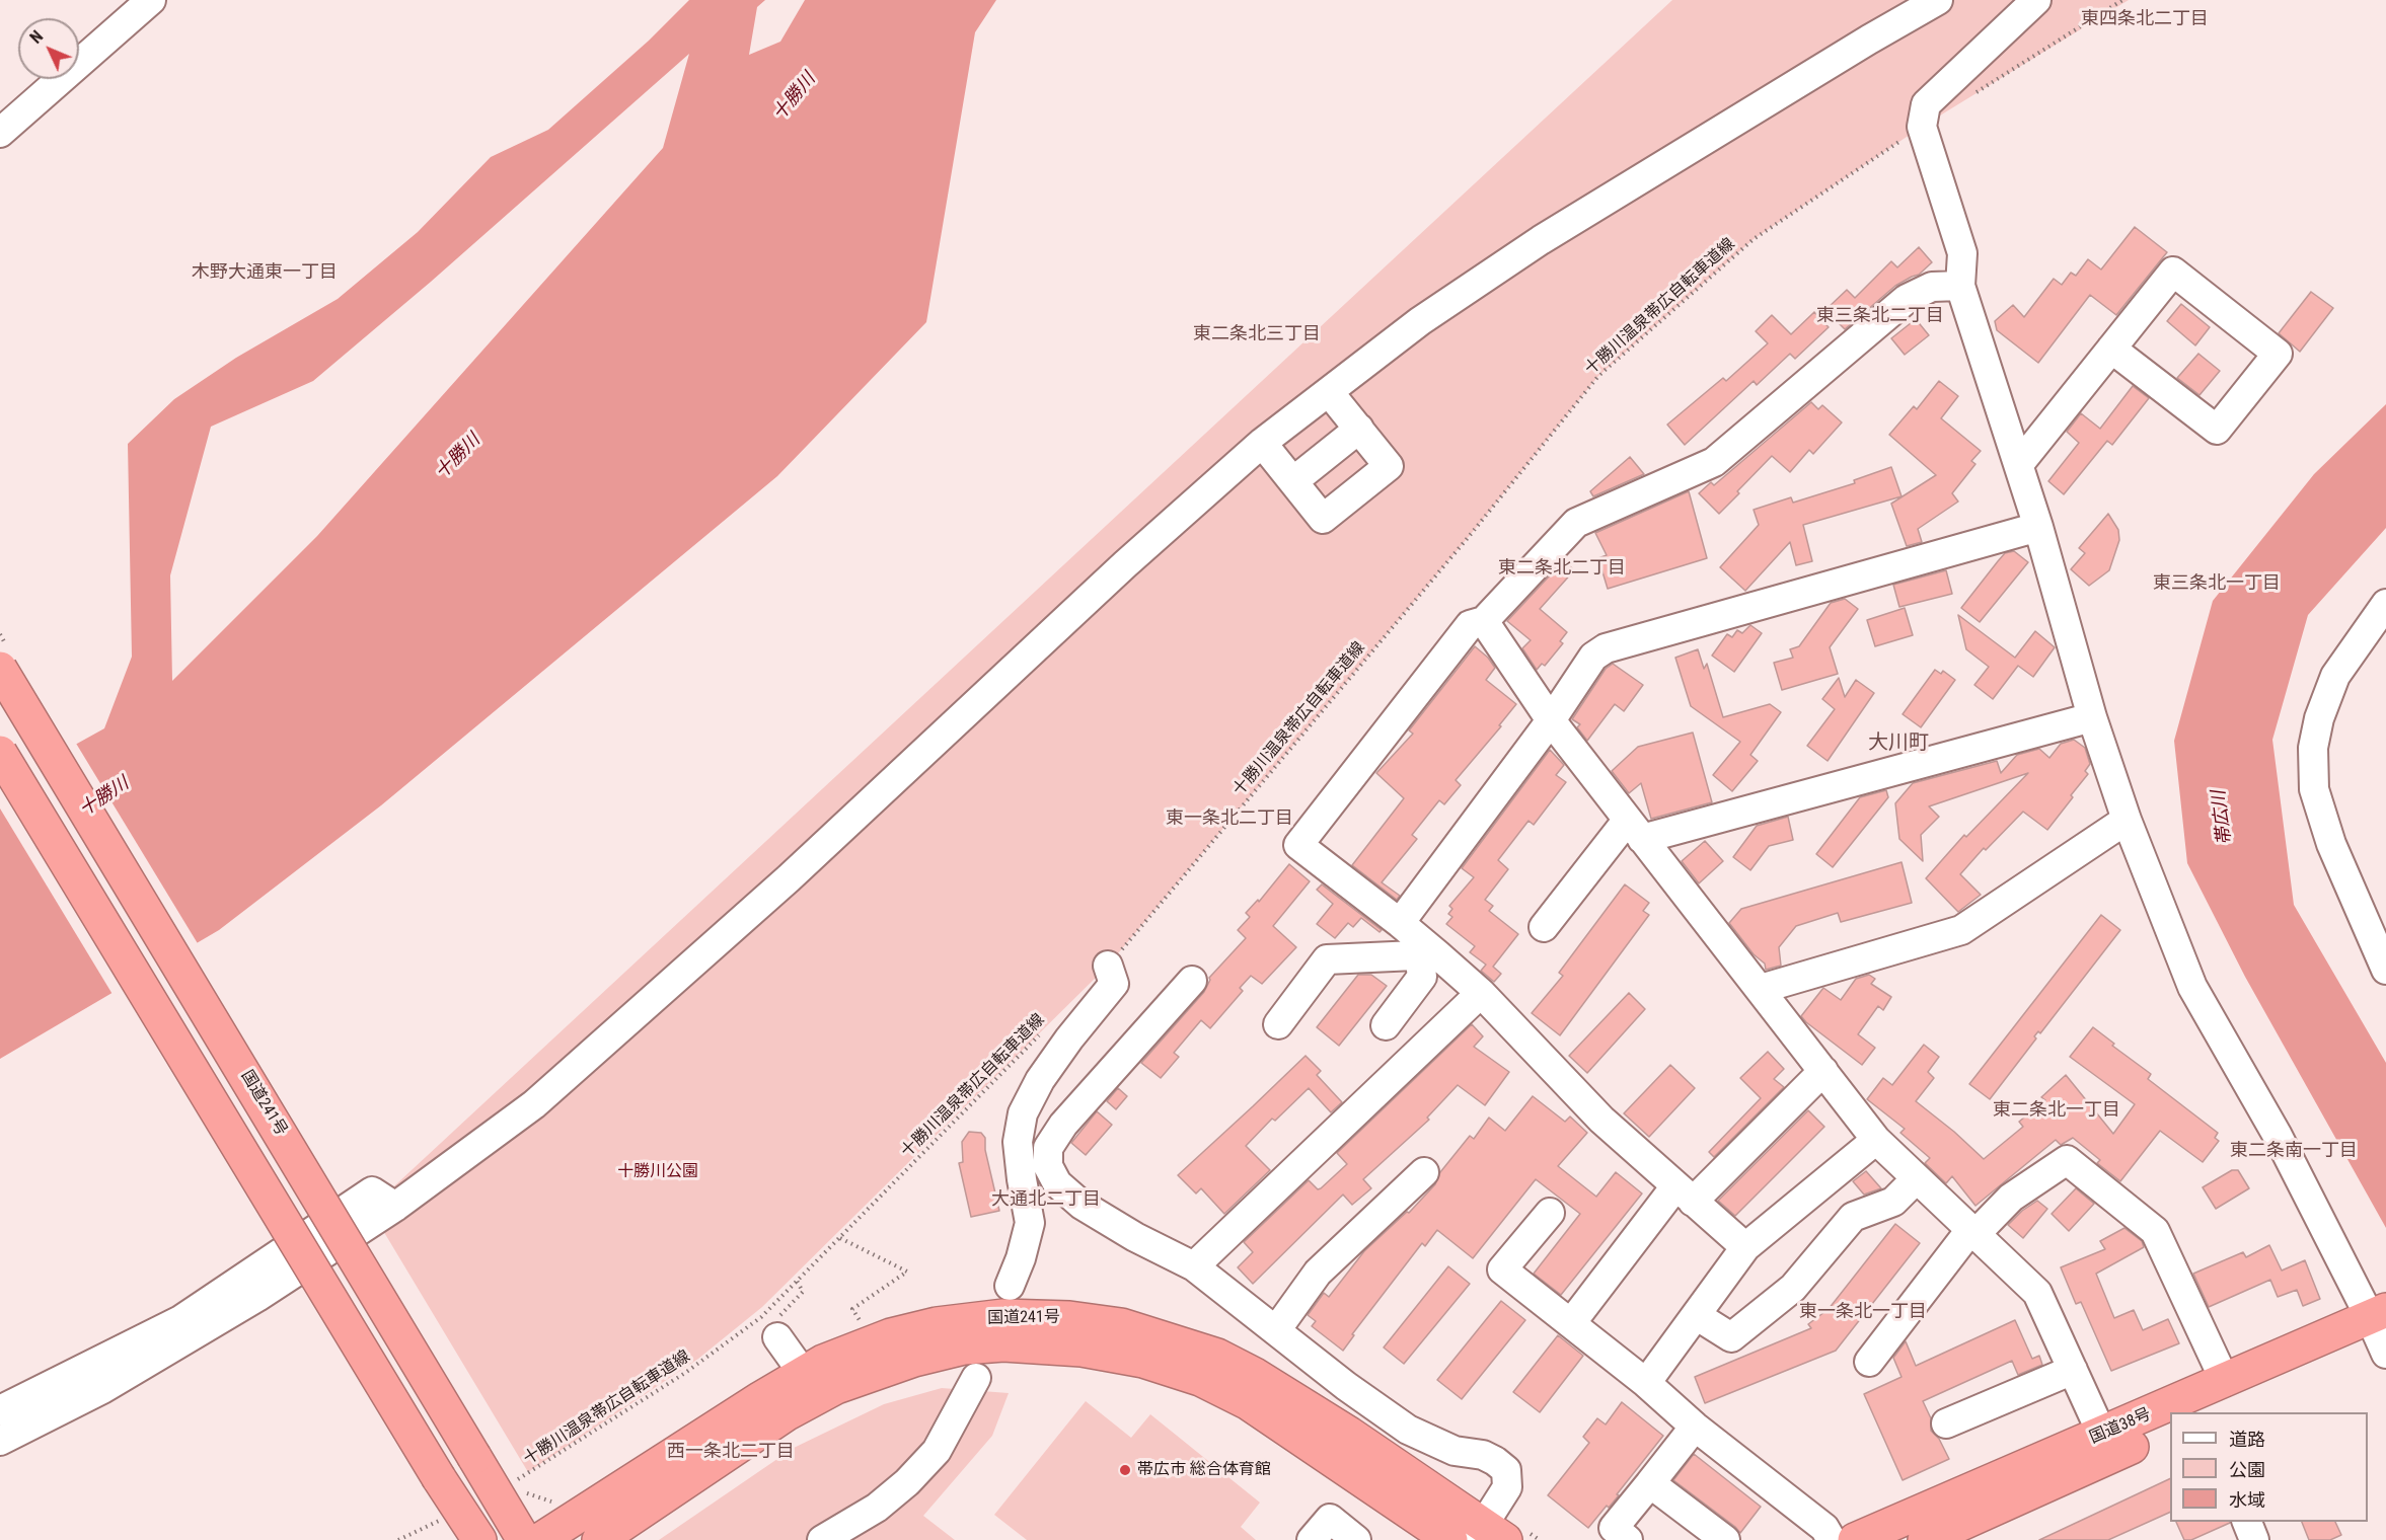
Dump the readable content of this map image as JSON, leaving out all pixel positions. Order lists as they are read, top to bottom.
{
  "streets": {
    "highway": ["国道241号", "国道38号"],
    "path": ["十勝川温泉帯広自転車道線"]
  },
  "districts": [
    "東四条北二丁目",
    "木野大通東一丁目",
    "東三条北二丁目",
    "東二条北三丁目",
    "東二条北二丁目",
    "東三条北一丁目",
    "大川町",
    "東一条北二丁目",
    "東二条北一丁目",
    "東二条南一丁目",
    "大通北二丁目",
    "東一条北一丁目",
    "西一条北二丁目"
  ],
  "water": ["十勝川", "帯広川"],
  "parks": ["十勝川公園"],
  "places": ["帯広市 総合体育館"],
  "legend": ["道路", "公園", "水域"],
  "north": "top left"
}
